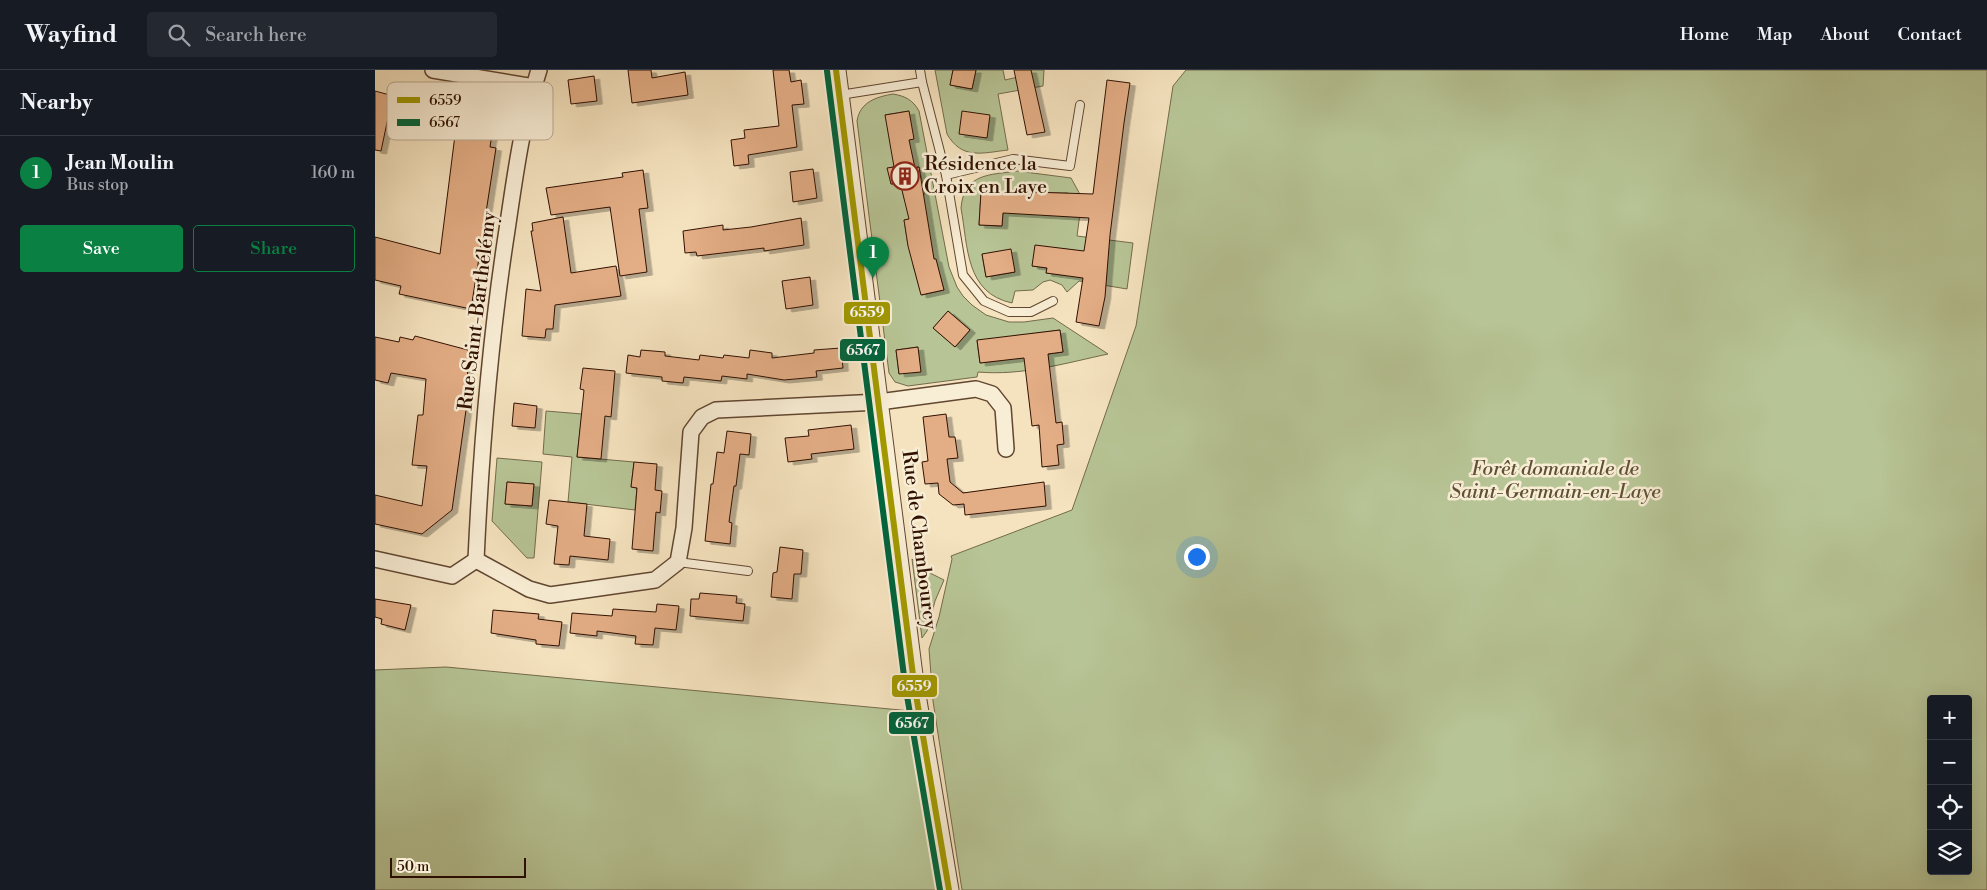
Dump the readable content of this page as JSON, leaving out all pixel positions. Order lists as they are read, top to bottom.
{
  "streets": {
    "street": ["Rue Saint-Barthélémy", "Rue de Chambourcy"]
  },
  "parks": ["Forêt domaniale de Saint-Germain-en-Laye"],
  "places": {
    "building": ["Résidence la Croix en Laye"]
  },
  "lines": ["transit line 6559", "transit line 6567"],
  "legend": ["6559", "6567"],
  "scale_bar": "50 m",
  "page": {
    "header": "Wayfind",
    "search": "Search here",
    "nav": [
      "Home",
      "Map",
      "About",
      "Contact"
    ],
    "heading": "Nearby",
    "list": [
      {
        "mark": "1",
        "name": "Jean Moulin",
        "note": "Bus stop",
        "value": "160 m"
      }
    ],
    "buttons": ["Save", "Share"],
    "pins": "1",
    "map_buttons": ["+", "−"],
    "scale": "50 m"
  }
}
